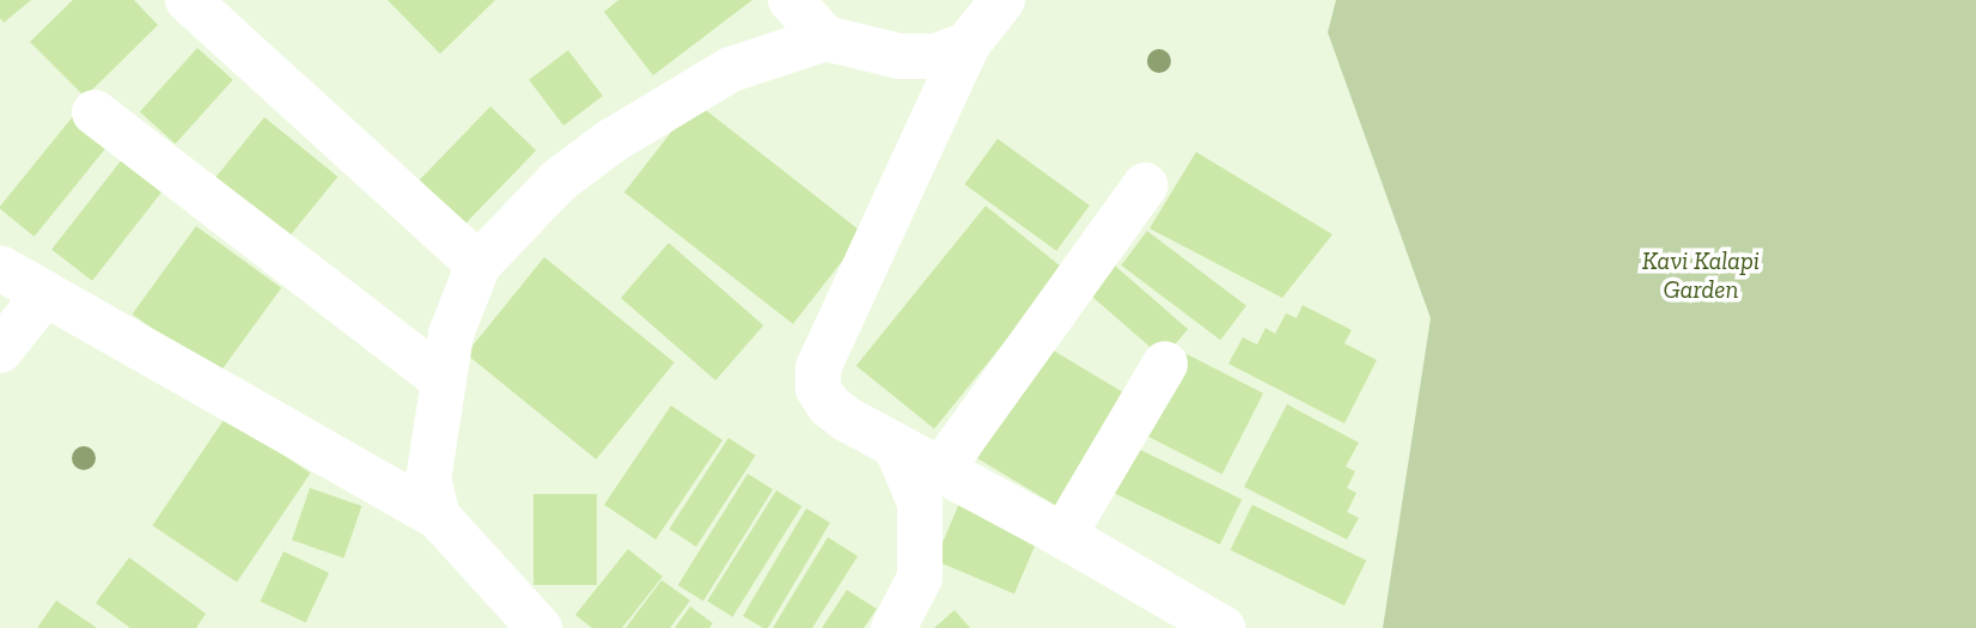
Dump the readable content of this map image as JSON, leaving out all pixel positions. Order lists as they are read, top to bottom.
{
  "parks": ["Kavi Kalapi Garden"]
}
